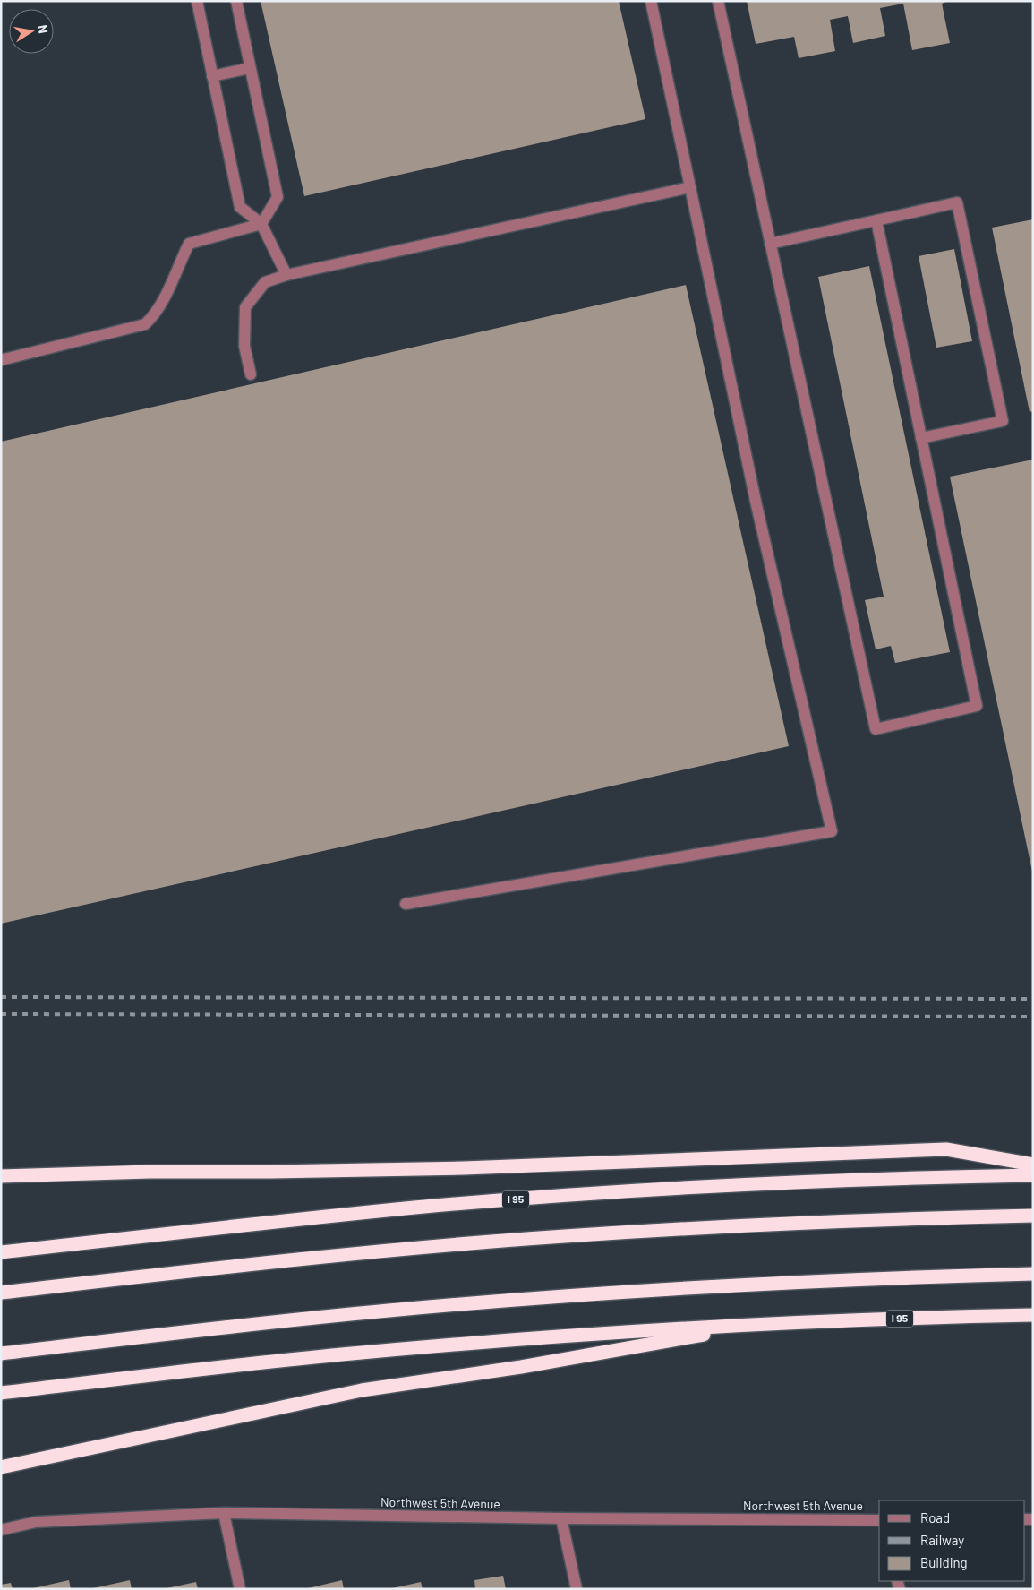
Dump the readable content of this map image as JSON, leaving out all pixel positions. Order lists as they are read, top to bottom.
{
  "streets": {
    "highway": ["I 95"],
    "street": ["Northwest 5th Avenue"]
  },
  "legend": ["Road", "Railway", "Building"],
  "north": "right"
}
